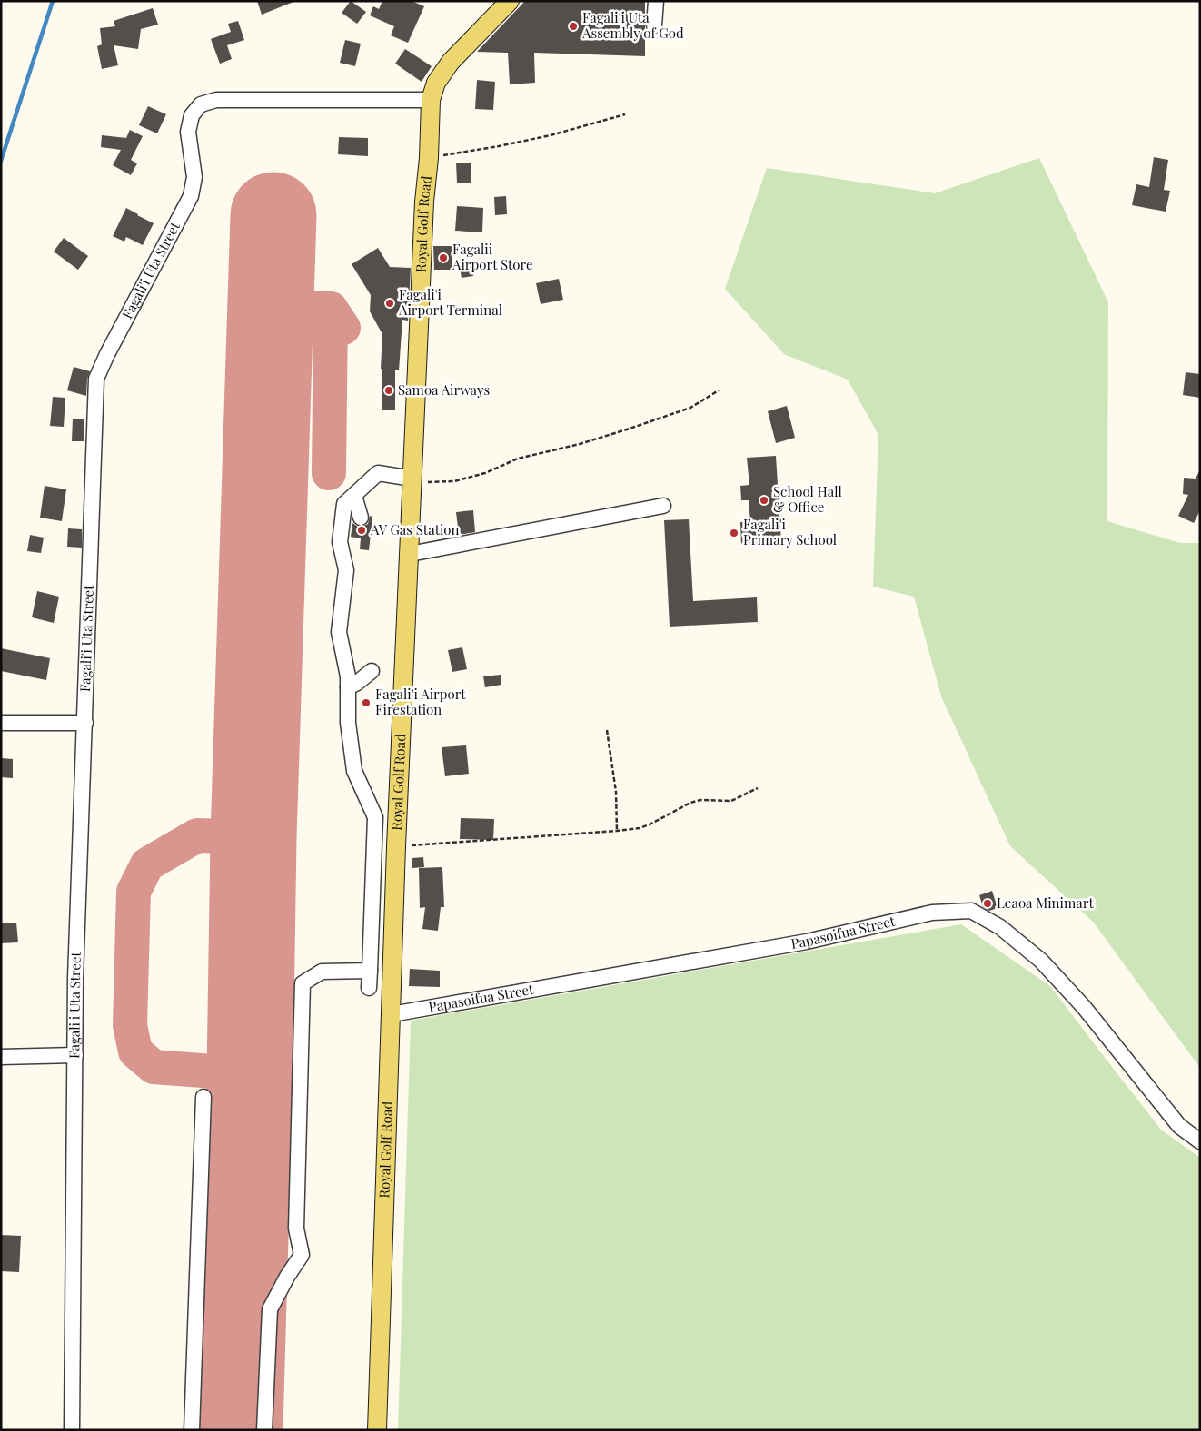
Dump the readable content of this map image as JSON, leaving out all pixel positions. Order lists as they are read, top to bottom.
{
  "streets": {
    "main road": ["Royal Golf Road"],
    "street": ["Fagali'i Uta Street", "Papasoifua Street"]
  },
  "crossings": [
    ["Royal Golf Road", "Fagali'i Uta Street"],
    ["Royal Golf Road", "Papasoifua Street"]
  ],
  "places": [
    "Fagali'i Uta Assembly of God",
    "Fagalii Airport Store",
    "Fagali'i Airport Terminal",
    "Samoa Airways",
    "School Hall & Office",
    "AV Gas Station",
    "Fagali'i Primary School",
    "Fagali'i Airport Firestation",
    "Leaoa Minimart"
  ]
}
